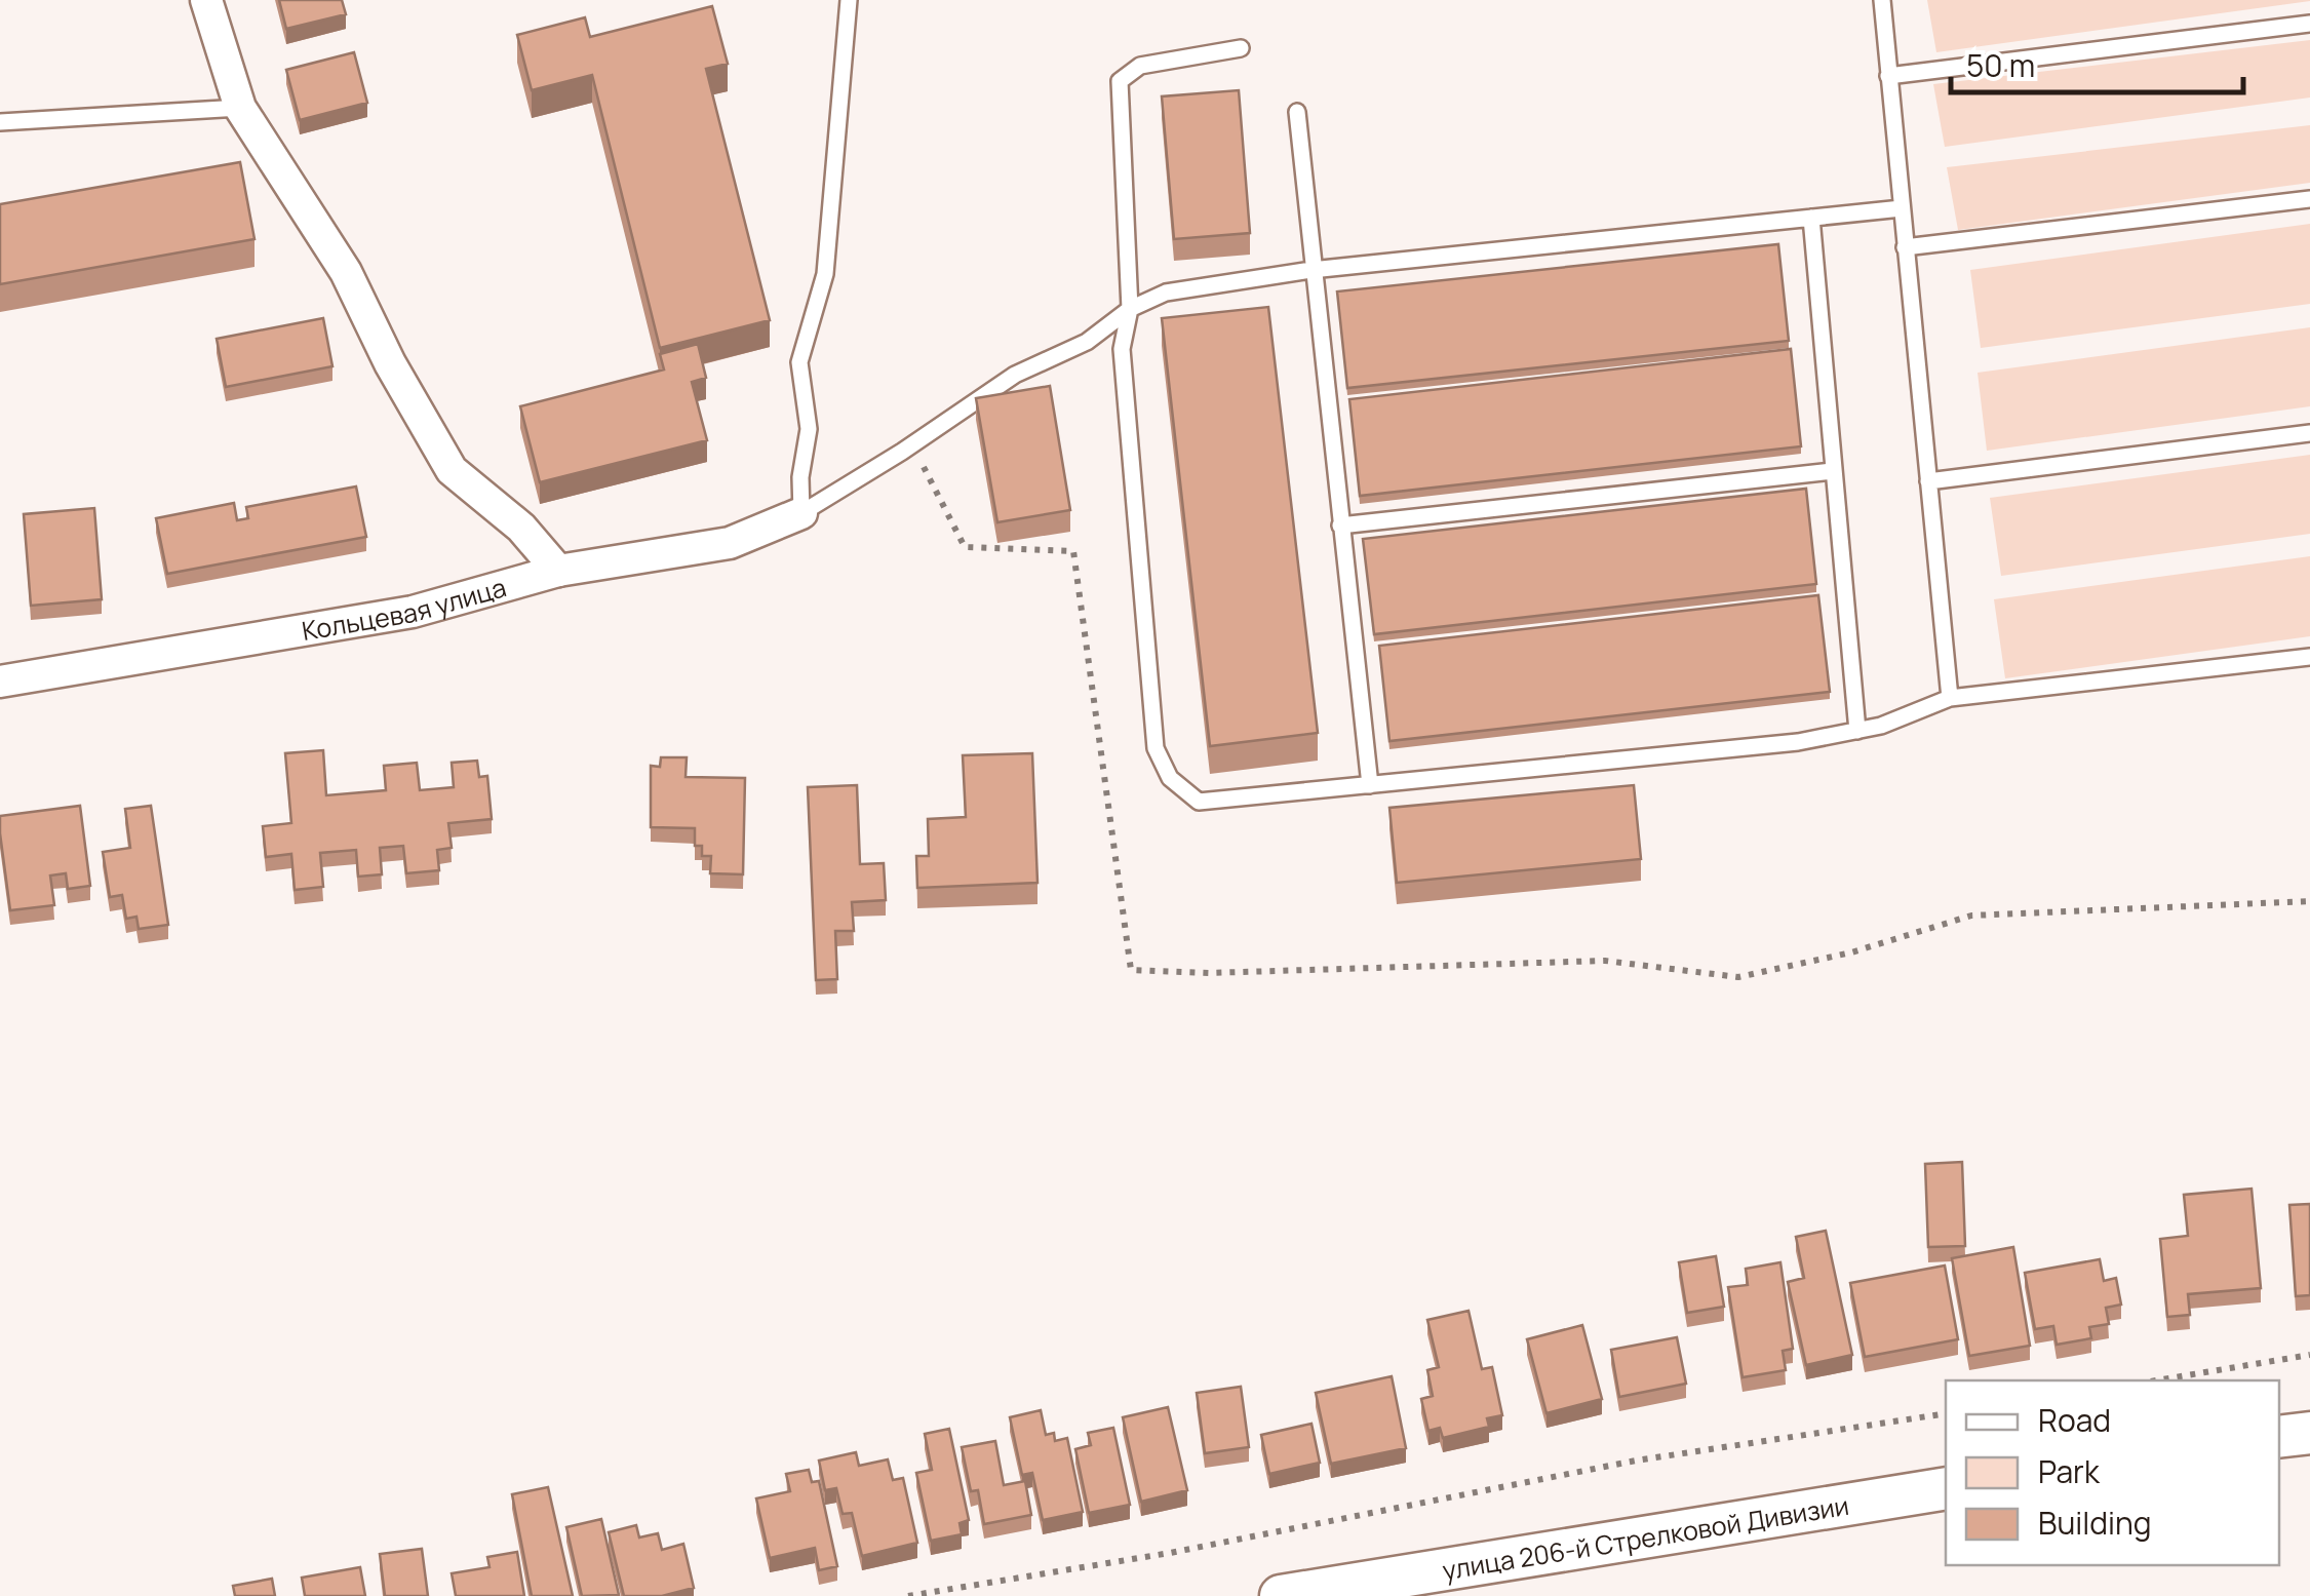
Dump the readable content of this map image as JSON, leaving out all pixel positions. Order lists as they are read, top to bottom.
{
  "streets": {
    "main road": ["улица 206-й Стрелковой Дивизии"],
    "street": ["Кольцевая улица"]
  },
  "legend": ["Road", "Park", "Building"],
  "scale_bar": "50 m"
}
